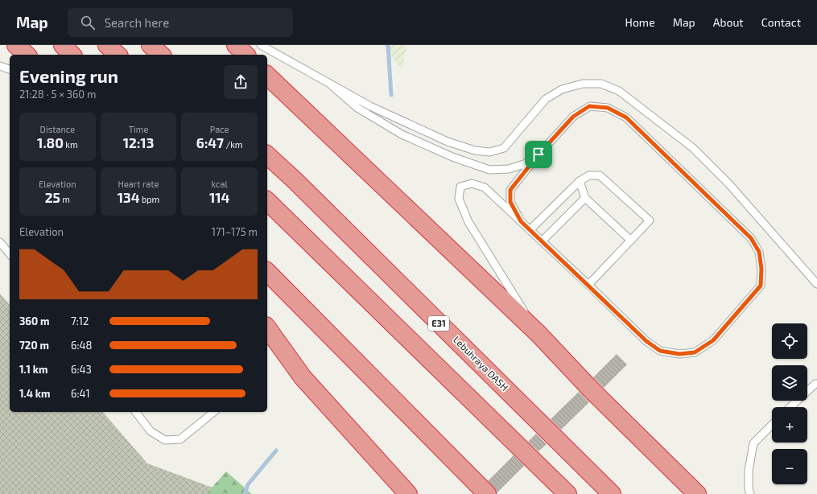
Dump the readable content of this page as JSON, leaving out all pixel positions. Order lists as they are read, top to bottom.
{
  "streets": {
    "highway": ["E31", "Lebuhraya DASH"]
  },
  "page": {
    "header": "Map",
    "search": "Search here",
    "nav": [
      "Home",
      "Map",
      "About",
      "Contact"
    ],
    "heading": ["Evening run", "21:28 · 5 × 360 m"],
    "stats": [
      ["Distance", "1.80 km"],
      ["Time", "12:13"],
      ["Pace", "6:47 /km"],
      ["Elevation", "25 m"],
      ["Heart rate", "134 bpm"],
      ["kcal", "114"]
    ],
    "chart": ["Elevation", "171–175 m"],
    "list": [
      {
        "name": "360 m",
        "note": "7:12"
      },
      {
        "name": "720 m",
        "note": "6:48"
      },
      {
        "name": "1.1 km",
        "note": "6:43"
      },
      {
        "name": "1.4 km",
        "note": "6:41"
      }
    ],
    "map_buttons": ["+", "−"]
  }
}
